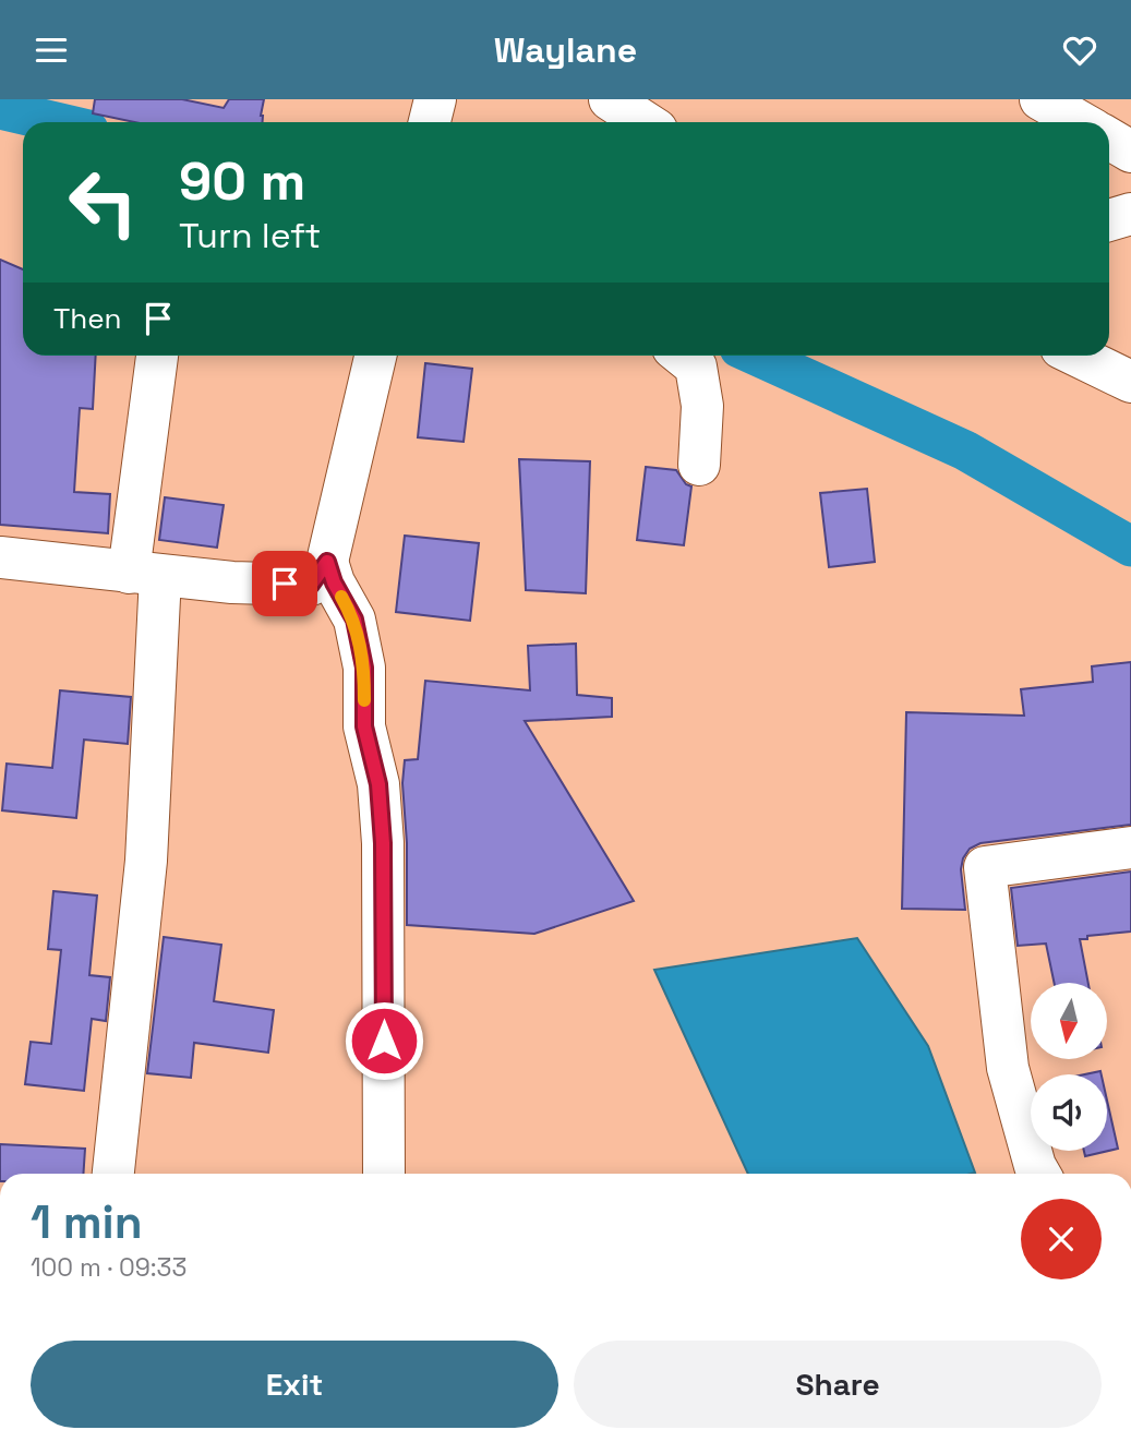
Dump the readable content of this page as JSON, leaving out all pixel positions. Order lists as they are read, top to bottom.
{
  "north": "bottom",
  "page": {
    "header": "Waylane",
    "turn": ["90 m", "Turn left"],
    "then": "Then",
    "heading": ["1 min", "100 m · 09:33"],
    "buttons": ["Exit", "Share"]
  }
}
